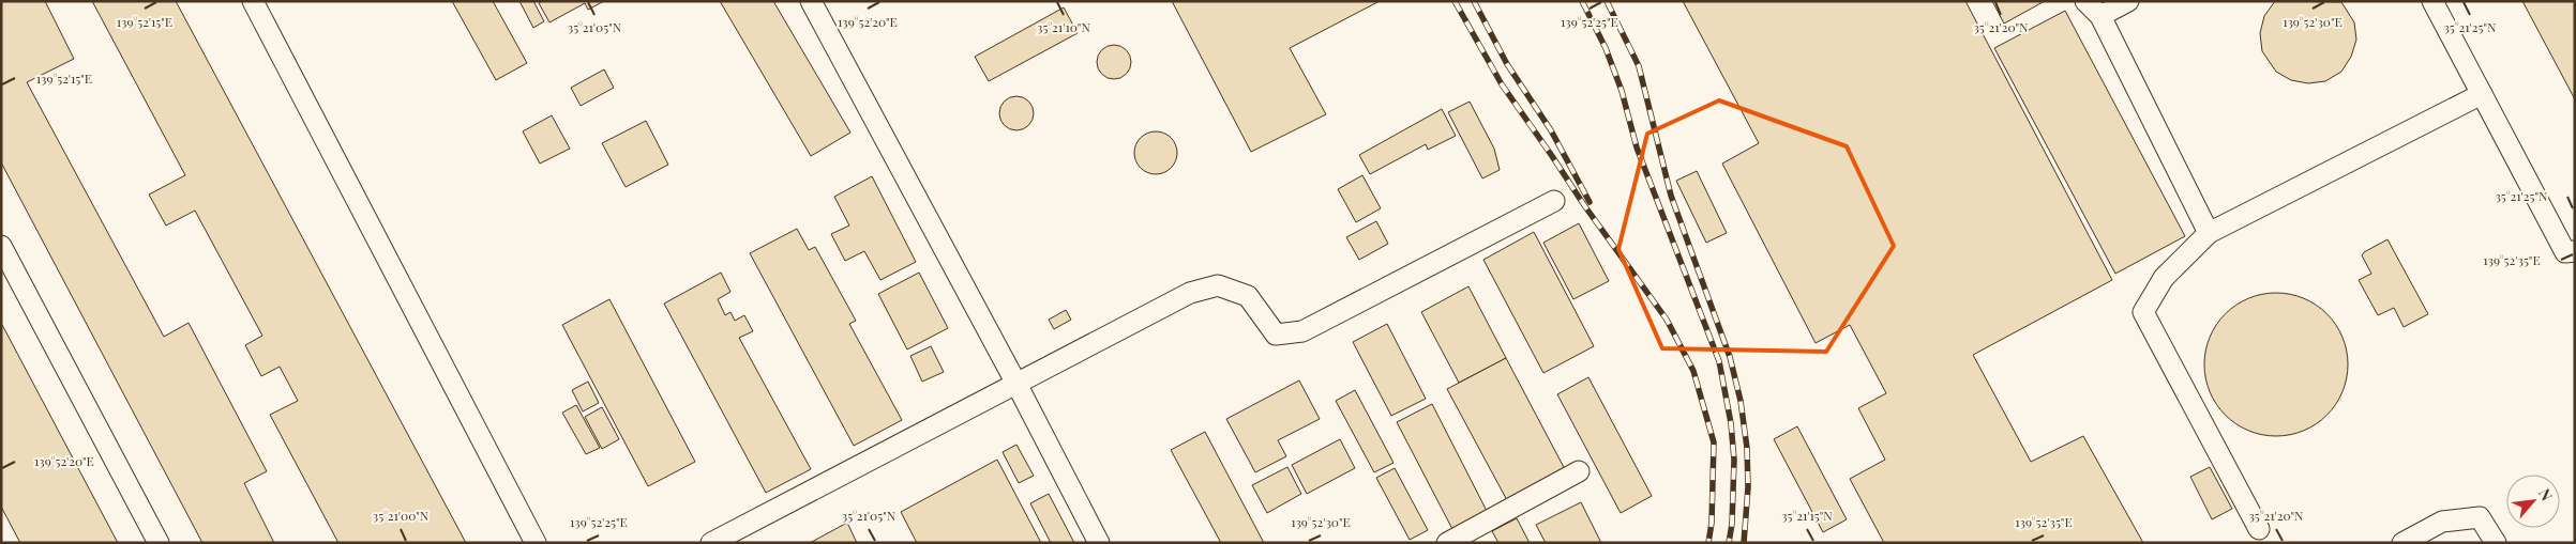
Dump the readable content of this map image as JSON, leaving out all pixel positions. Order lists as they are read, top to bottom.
{
  "north": "top right",
  "coordinates": [
    "139°52'15\"E",
    "139°52'20\"E",
    "139°52'25\"E",
    "139°52'30\"E",
    "35°21'05\"N",
    "35°21'10\"N",
    "35°21'20\"N",
    "35°21'25\"N",
    "139°52'35\"E",
    "35°21'00\"N",
    "35°21'15\"N"
  ]
}
